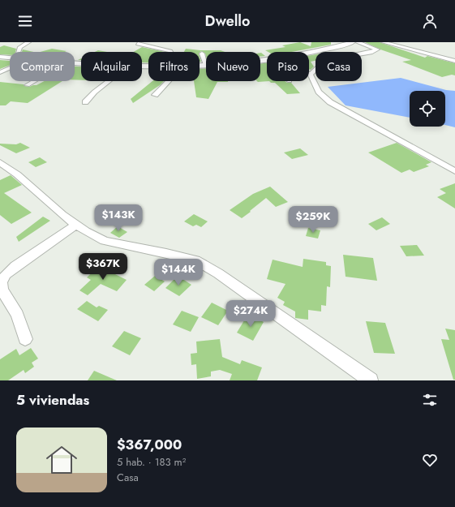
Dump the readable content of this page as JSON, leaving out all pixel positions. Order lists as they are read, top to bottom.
{
  "page": {
    "header": "Dwello",
    "chip": [
      "Comprar",
      "Alquilar",
      "Filtros",
      "Nuevo",
      "Piso",
      "Casa"
    ],
    "price": [
      "$143K",
      "$259K",
      "$367K",
      "$144K",
      "$274K"
    ],
    "heading": "5 viviendas",
    "list": [
      {
        "name": "$367,000",
        "note": "5 hab. · 183 m² · Casa"
      }
    ]
  }
}
